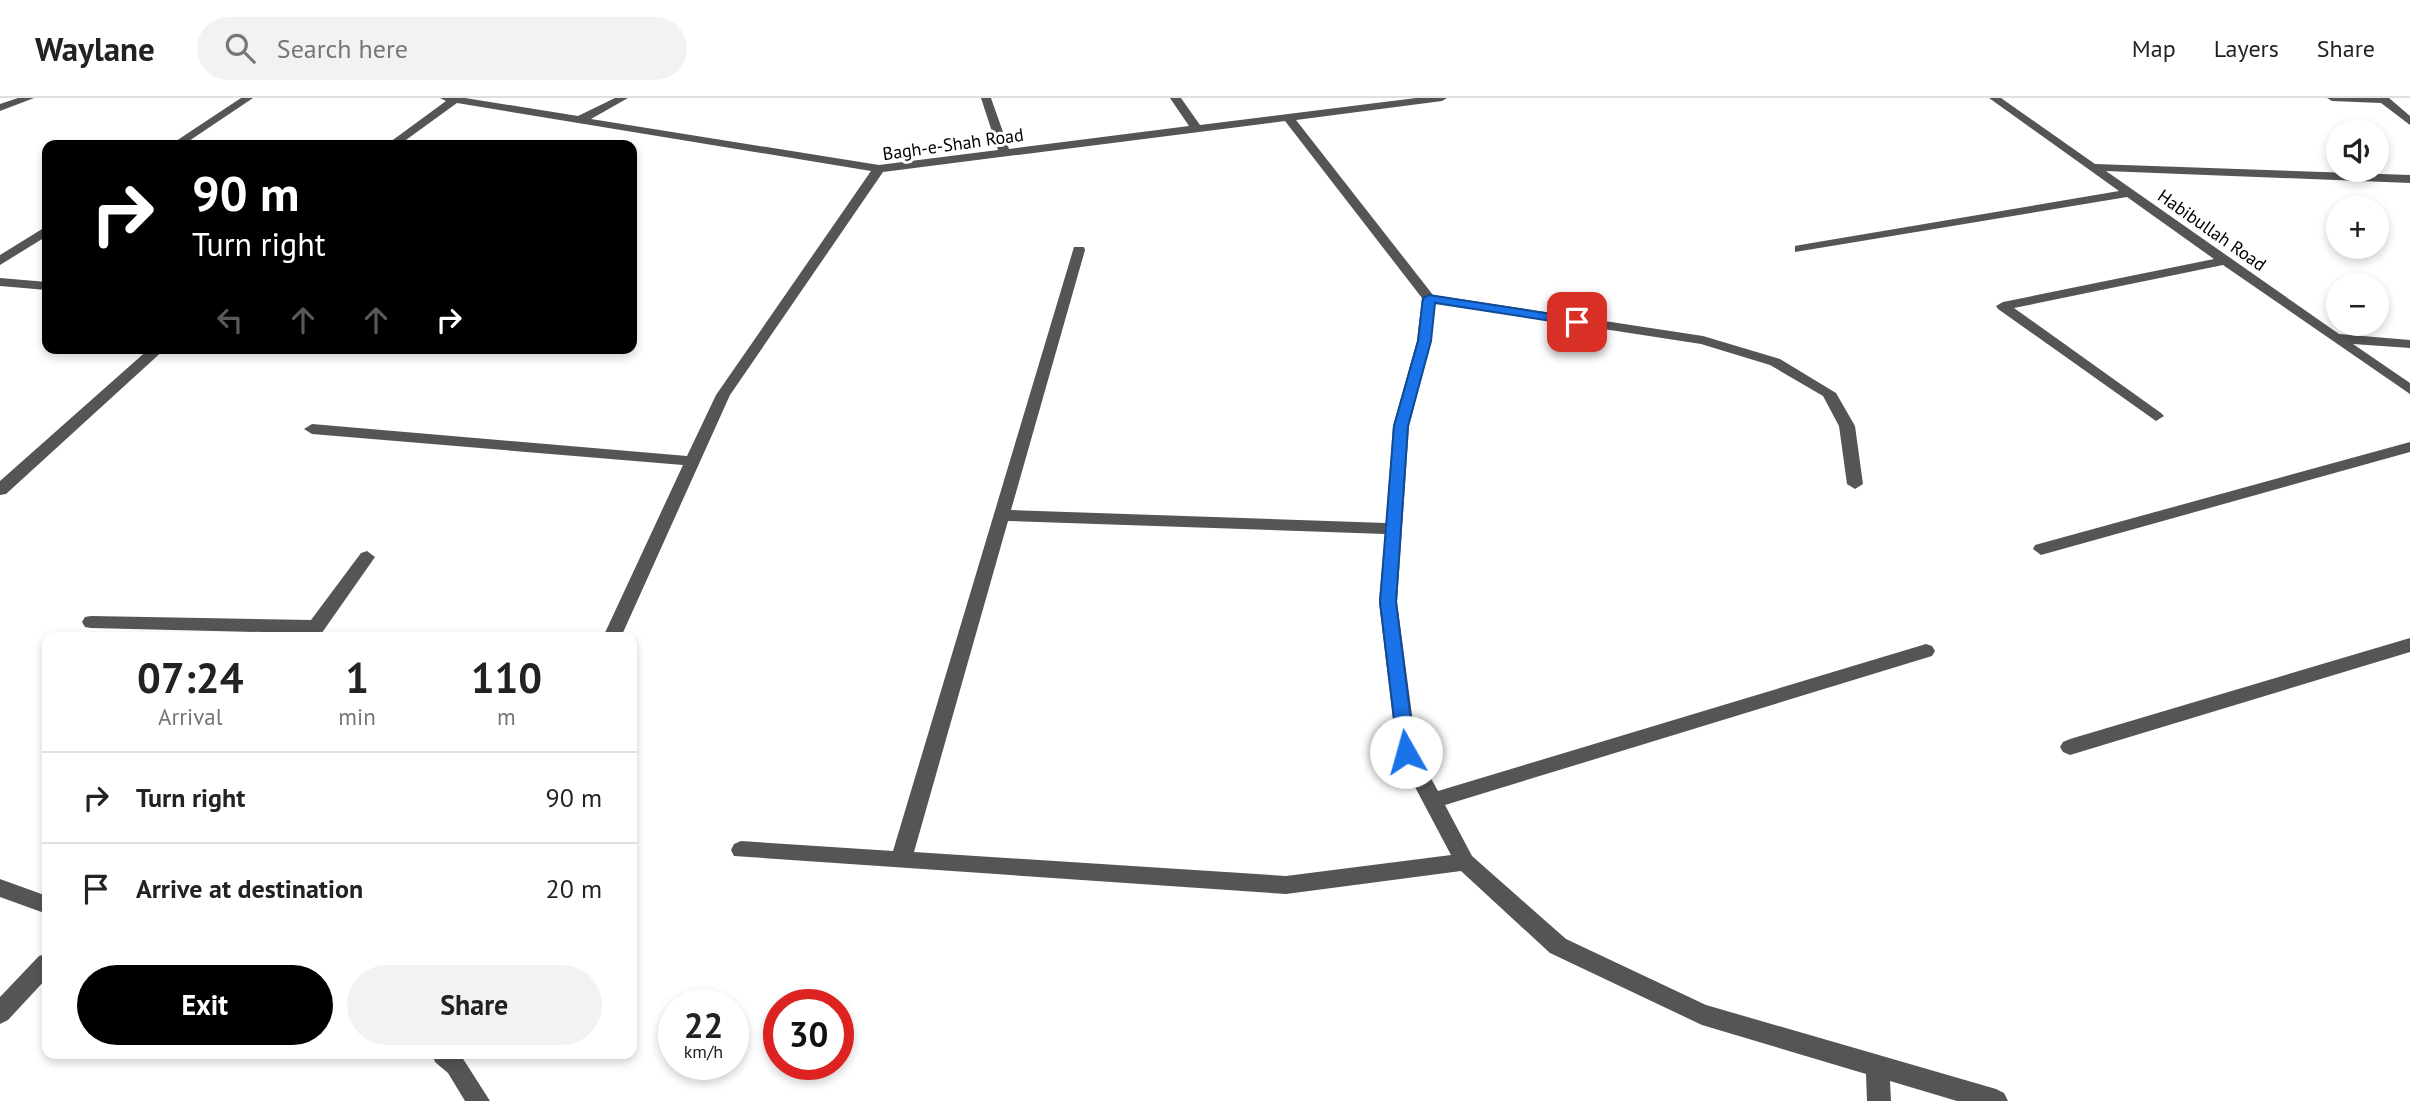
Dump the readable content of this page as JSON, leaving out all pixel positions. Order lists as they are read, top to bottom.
{
  "streets": {
    "street": ["Bagh-e-Shah Road", "Habibullah Road"]
  },
  "page": {
    "header": "Waylane",
    "search": "Search here",
    "nav": ["Map", "Layers", "Share"],
    "map_buttons": ["+", "−"],
    "turn": ["90 m", "Turn right"],
    "eta": [
      "07:24",
      "Arrival",
      "1",
      "min",
      "110",
      "m"
    ],
    "list": [
      {
        "name": "Turn right",
        "value": "90 m"
      },
      {
        "name": "Arrive at destination",
        "value": "20 m"
      }
    ],
    "buttons": ["Exit", "Share"],
    "speed": "22 km/h",
    "limit": "30"
  }
}
